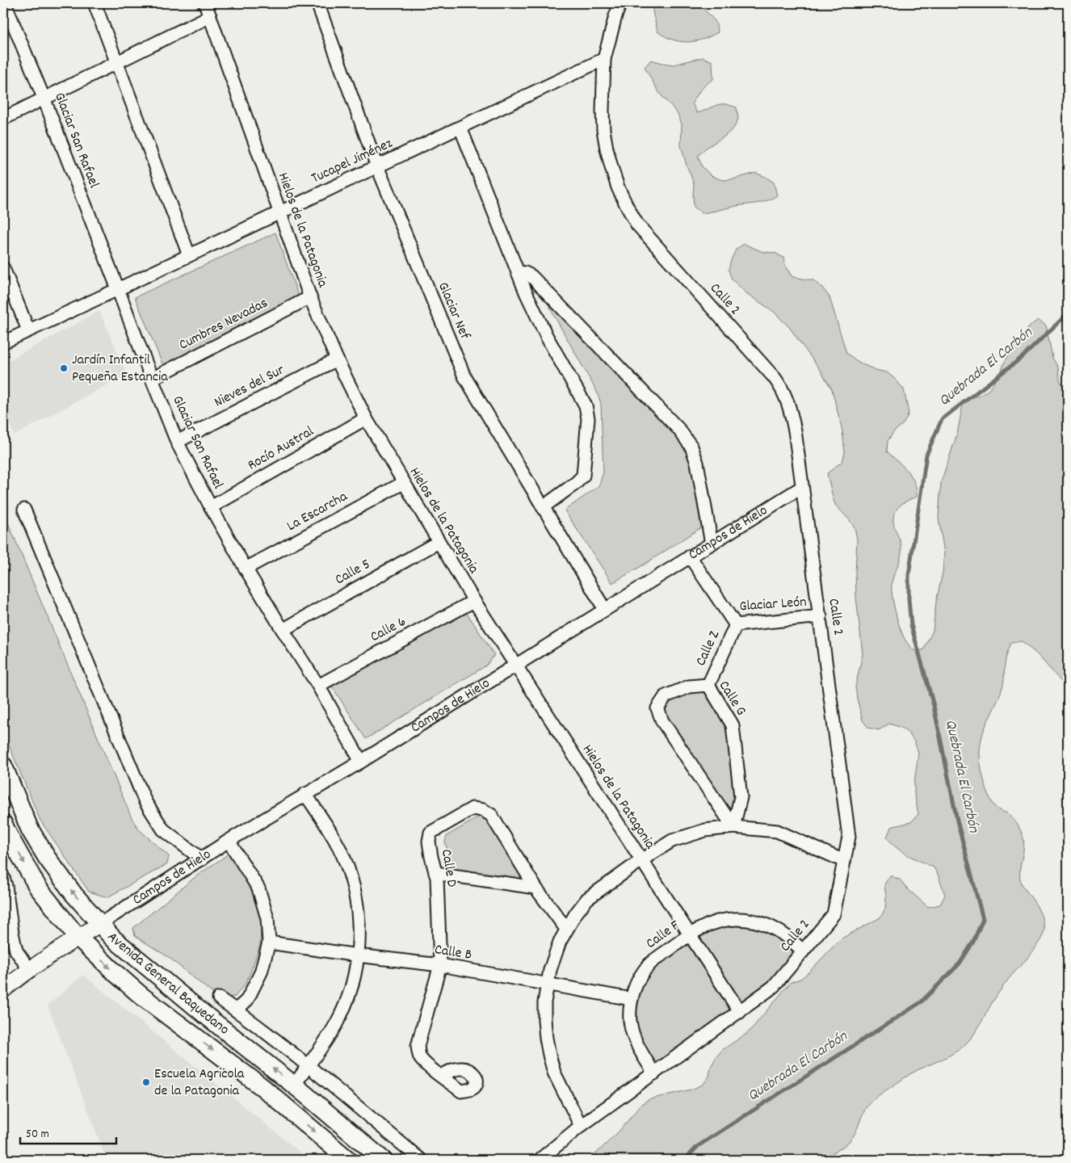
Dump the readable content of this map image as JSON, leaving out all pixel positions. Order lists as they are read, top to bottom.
{
  "streets": {
    "main road": ["Avenida General Baquedano"],
    "street": [
      "Glaciar San Rafael",
      "Tucapel Jiménez",
      "Hielos de la Patagonia",
      "Calle 2",
      "Glaciar Nef",
      "Cumbres Nevadas",
      "Nieves del Sur",
      "Rocío Austral",
      "La Escarcha",
      "Campos de Hielo",
      "Calle 5",
      "Glaciar León",
      "Calle 6",
      "Calle Z",
      "Calle G",
      "Calle D",
      "Calle F",
      "Calle B"
    ]
  },
  "crossings": [
    ["Glaciar San Rafael", "Tucapel Jiménez"],
    ["Glaciar San Rafael", "Cumbres Nevadas"],
    ["Glaciar San Rafael", "Nieves del Sur"],
    ["Glaciar San Rafael", "Rocío Austral"],
    ["Glaciar San Rafael", "La Escarcha"],
    ["Glaciar San Rafael", "Campos de Hielo"],
    ["Glaciar San Rafael", "Calle 5"],
    ["Glaciar San Rafael", "Calle 6"],
    ["Tucapel Jiménez", "Hielos de la Patagonia"],
    ["Tucapel Jiménez", "Calle 2"],
    ["Tucapel Jiménez", "Glaciar Nef"],
    ["Hielos de la Patagonia", "Calle 2"],
    ["Hielos de la Patagonia", "Cumbres Nevadas"],
    ["Hielos de la Patagonia", "Nieves del Sur"],
    ["Hielos de la Patagonia", "Rocío Austral"],
    ["Hielos de la Patagonia", "La Escarcha"],
    ["Hielos de la Patagonia", "Campos de Hielo"],
    ["Hielos de la Patagonia", "Calle 5"],
    ["Hielos de la Patagonia", "Calle 6"],
    ["Hielos de la Patagonia", "Calle F"],
    ["Calle 2", "Campos de Hielo"],
    ["Calle 2", "Glaciar León"],
    ["Calle 2", "Calle F"],
    ["Glaciar Nef", "Campos de Hielo"],
    ["Campos de Hielo", "Glaciar León"],
    ["Campos de Hielo", "Avenida General Baquedano"],
    ["Glaciar León", "Calle Z"],
    ["Calle Z", "Calle G"],
    ["Calle D", "Calle B"],
    ["Calle F", "Calle B"]
  ],
  "water": ["Quebrada El Carbón"],
  "places": ["Jardín Infantil Pequeña Estancia", "Escuela Agricola de la Patagonia"],
  "scale_bar": "50 m"
}
